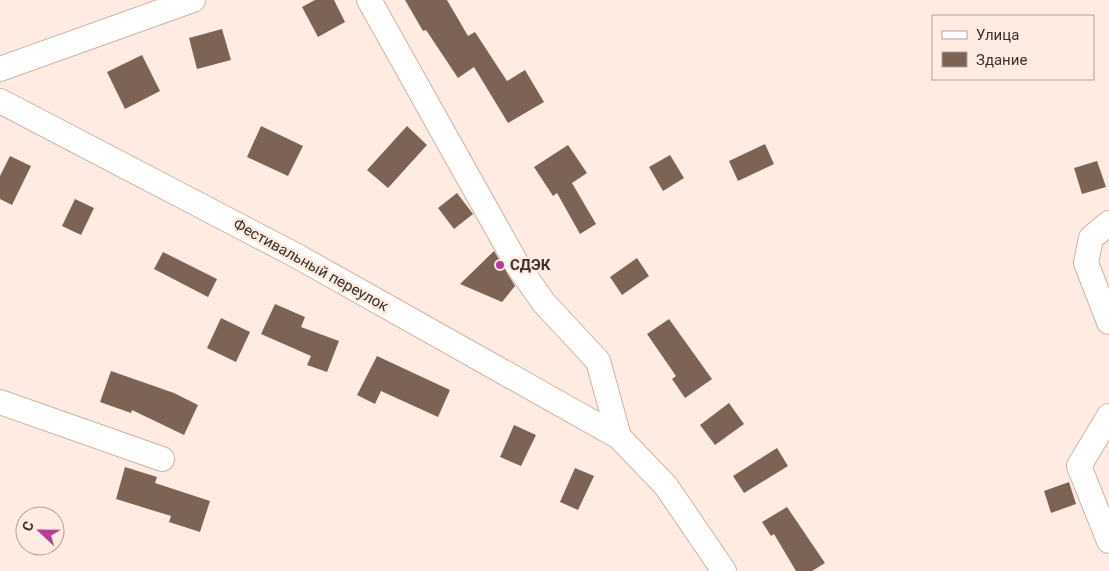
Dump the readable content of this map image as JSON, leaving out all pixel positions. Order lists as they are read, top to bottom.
{
  "streets": {
    "street": ["Фестивальный переулок"]
  },
  "places": ["СДЭК"],
  "legend": ["Улица", "Здание"],
  "north": "left"
}
